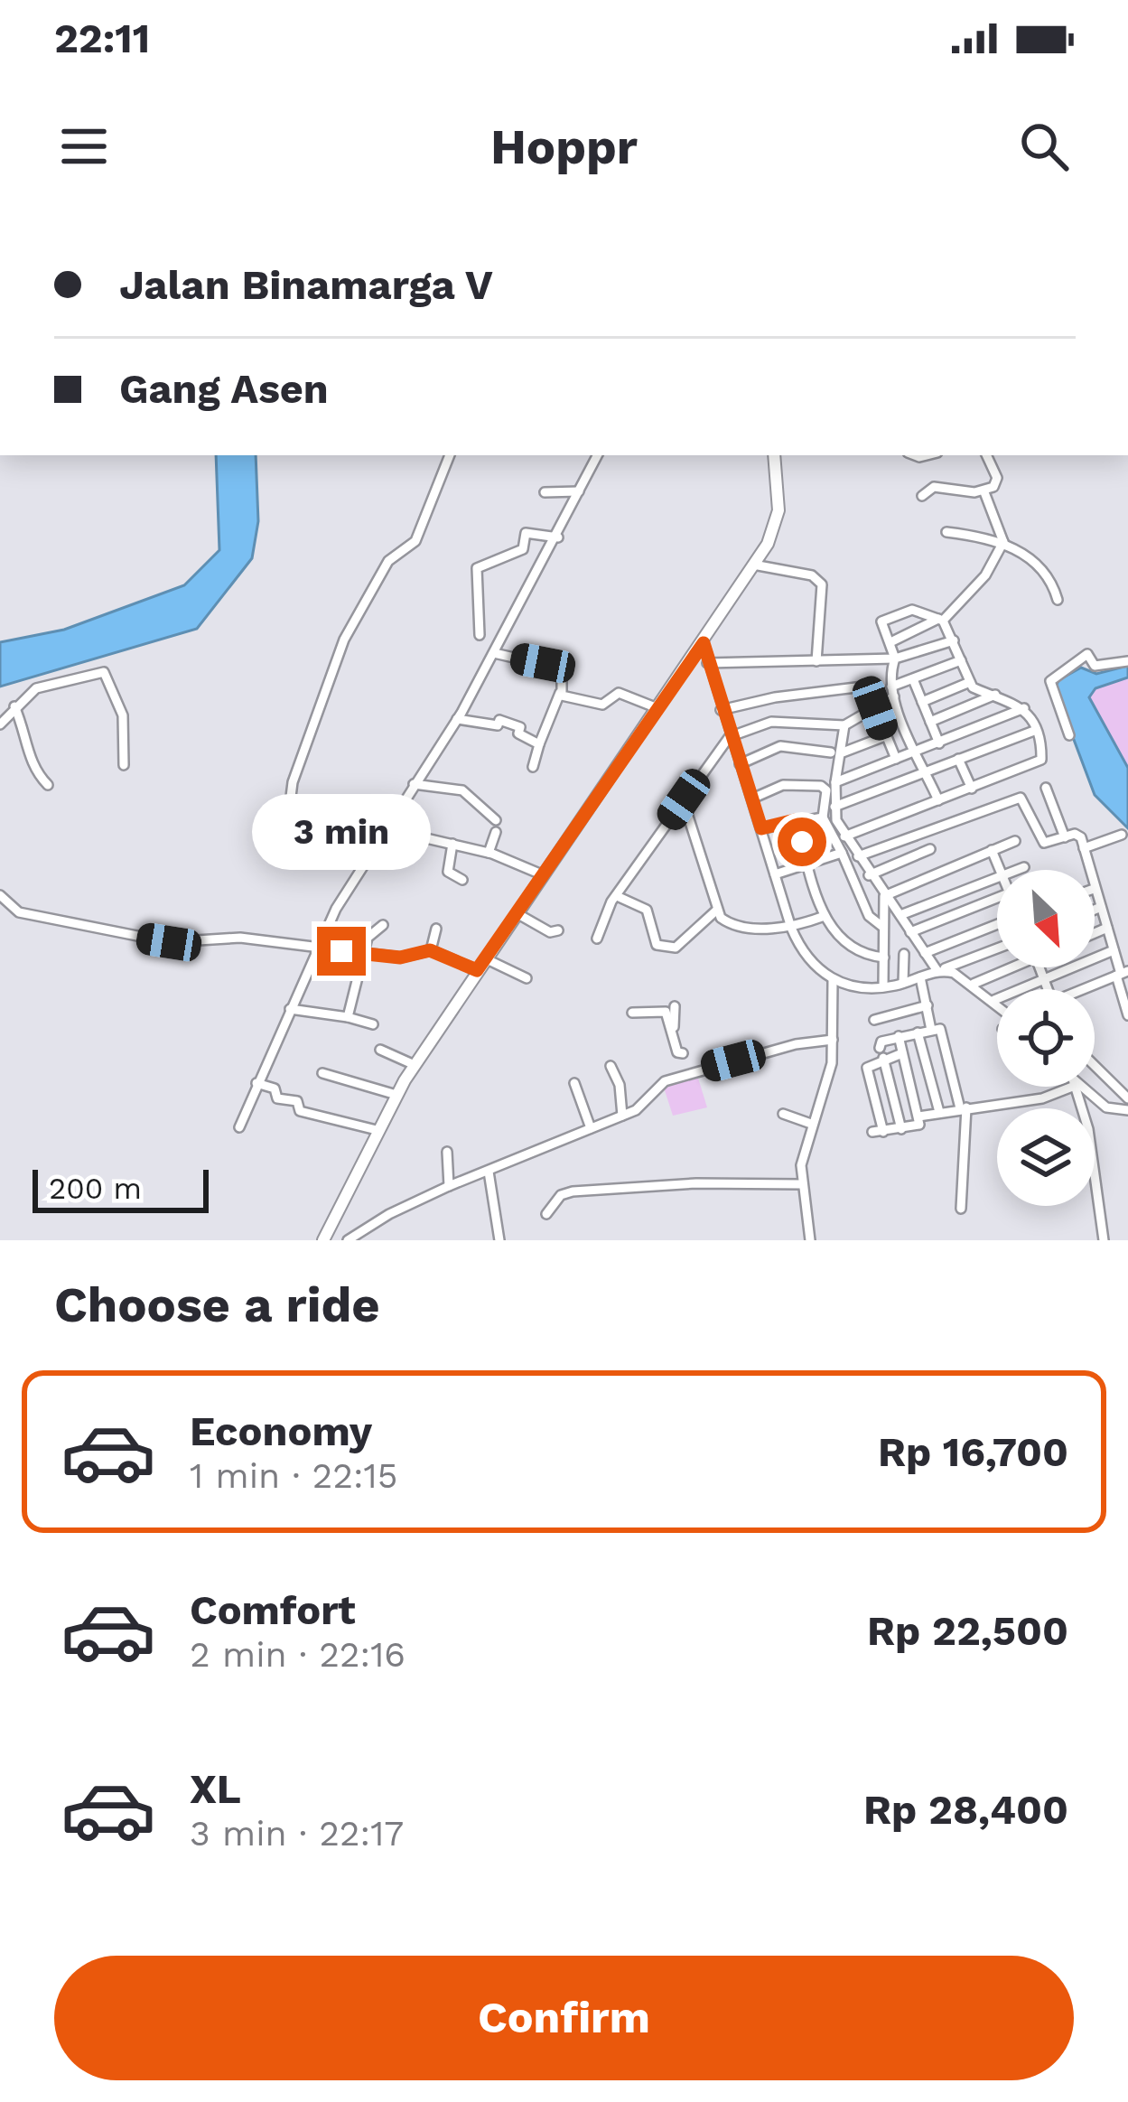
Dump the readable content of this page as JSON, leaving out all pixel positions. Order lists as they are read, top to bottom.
{
  "scale_bar": "200 m",
  "north": "bottom right",
  "page": {
    "status": "22:11",
    "header": "Hoppr",
    "banner": ["Jalan Binamarga V", "Gang Asen"],
    "bubble": "3 min",
    "scale": "200 m",
    "heading": "Choose a ride",
    "list": [
      {
        "name": "Economy",
        "note": "1 min · 22:15",
        "value": "Rp 16,700"
      },
      {
        "name": "Comfort",
        "note": "2 min · 22:16",
        "value": "Rp 22,500"
      },
      {
        "name": "XL",
        "note": "3 min · 22:17",
        "value": "Rp 28,400"
      }
    ],
    "buttons": "Confirm"
  }
}
